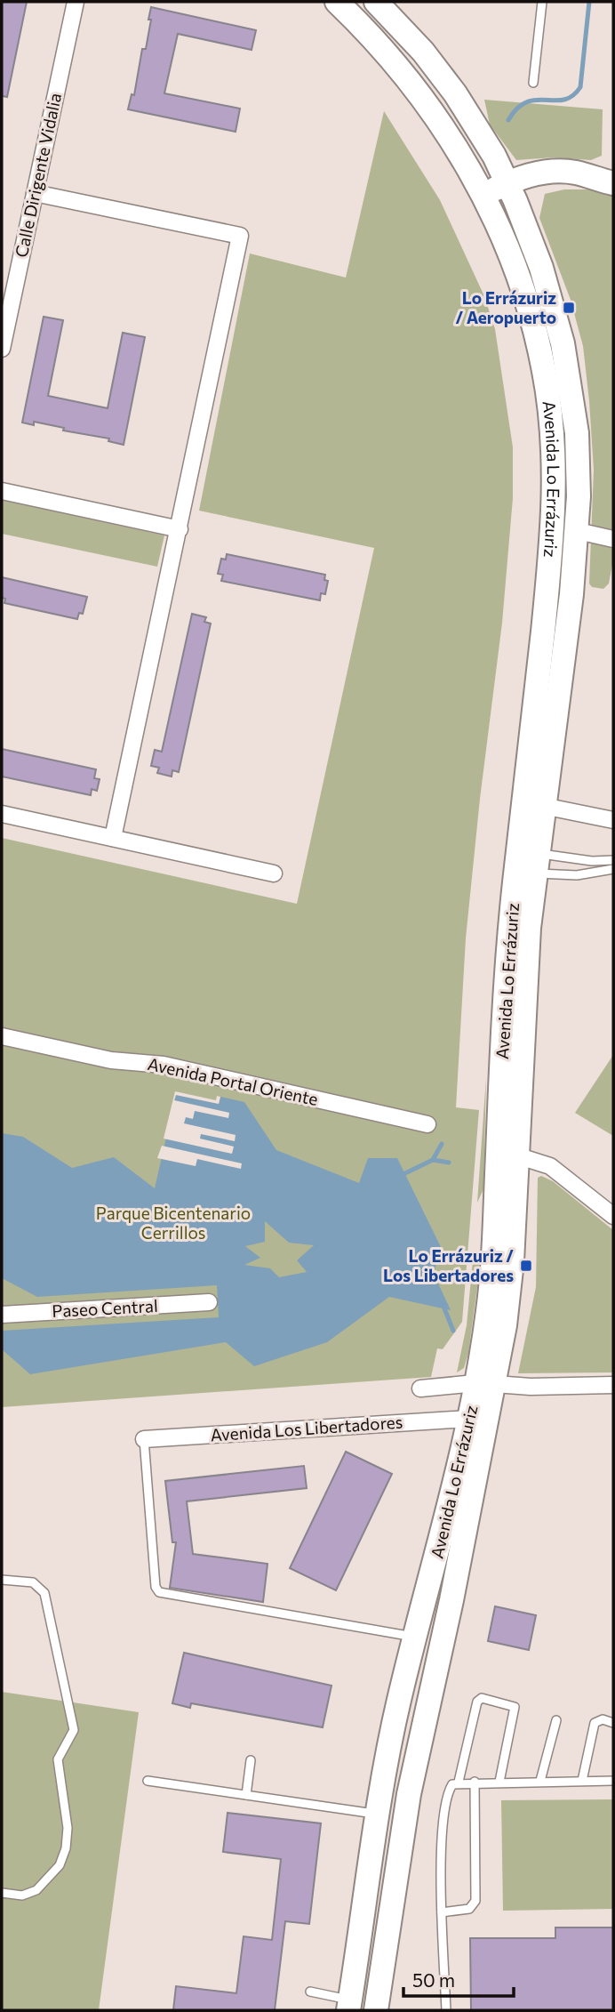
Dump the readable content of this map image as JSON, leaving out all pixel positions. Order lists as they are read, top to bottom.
{
  "streets": {
    "main road": ["Avenida Lo Errázuriz"],
    "street": [
      "Calle Dirigente Vidalia",
      "Avenida Portal Oriente",
      "Paseo Central",
      "Avenida Los Libertadores"
    ]
  },
  "crossings": [
    ["Avenida Lo Errázuriz", "Avenida Los Libertadores"]
  ],
  "parks": ["Parque Bicentenario Cerrillos"],
  "places": {
    "transit": ["Lo Errázuriz / Aeropuerto", "Lo Errázuriz / Los Libertadores"]
  },
  "scale_bar": "50 m"
}
